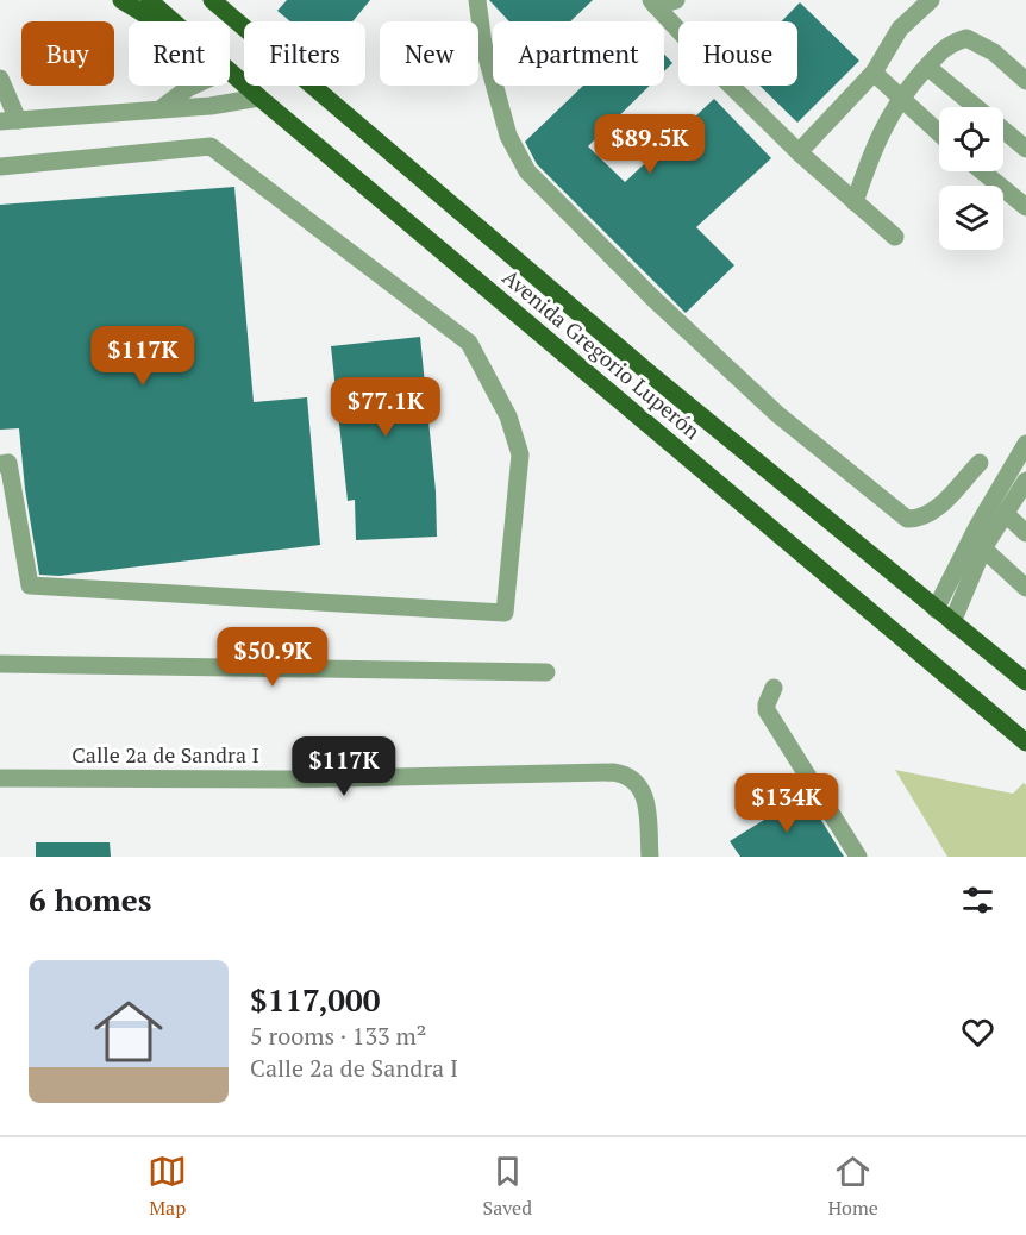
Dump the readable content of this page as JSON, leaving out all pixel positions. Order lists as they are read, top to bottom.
{
  "streets": {
    "main road": ["Avenida Gregorio Luperón"],
    "street": ["Calle 2a de Sandra I"]
  },
  "page": {
    "chip": [
      "Buy",
      "Rent",
      "Filters",
      "New",
      "Apartment",
      "House"
    ],
    "price": [
      "$89.5K",
      "$117K",
      "$77.1K",
      "$50.9K",
      "$117K",
      "$134K"
    ],
    "heading": "6 homes",
    "list": [
      {
        "name": "$117,000",
        "note": "5 rooms · 133 m² · Calle 2a de Sandra I"
      }
    ],
    "tabs": ["Map", "Saved", "Home"]
  }
}
